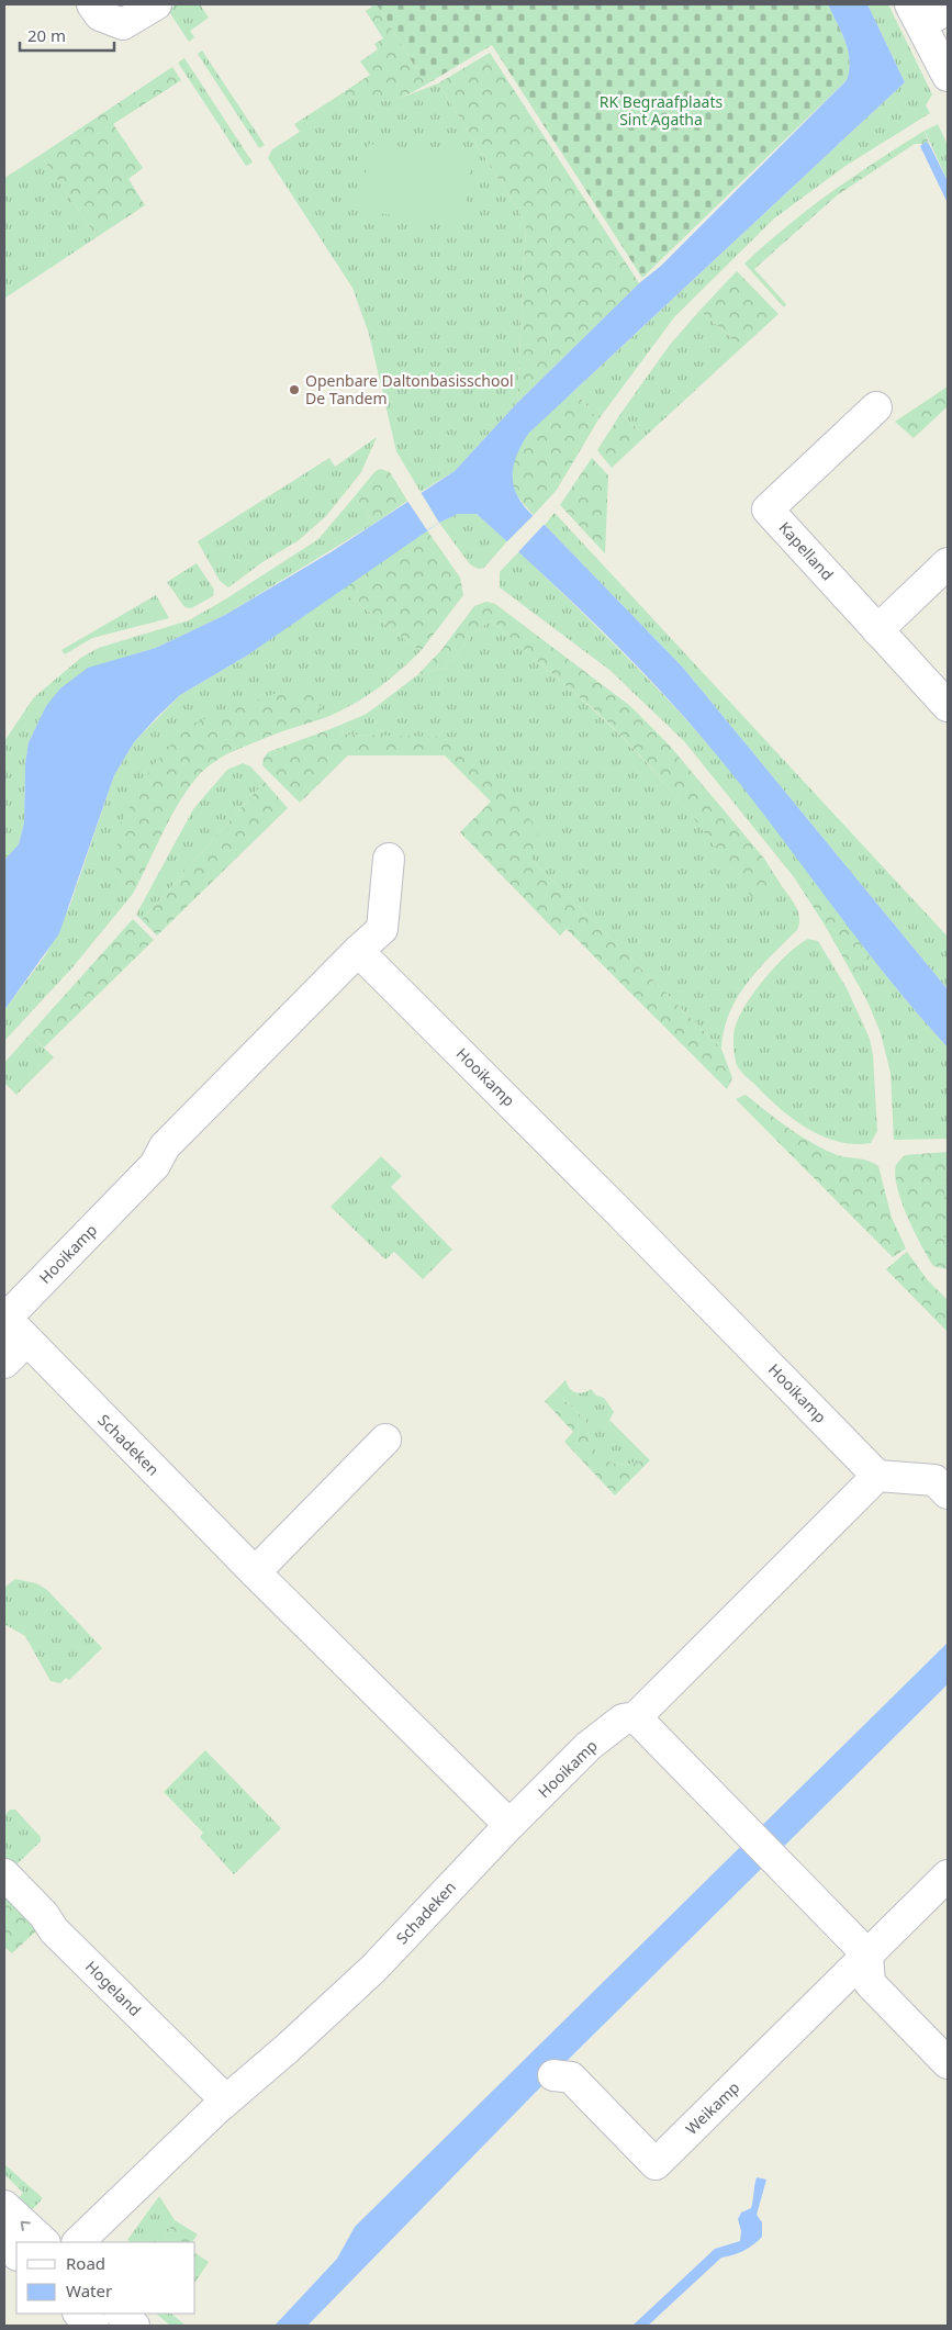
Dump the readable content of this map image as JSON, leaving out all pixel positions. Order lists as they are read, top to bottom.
{
  "streets": {
    "street": [
      "Kapelland",
      "Hooikamp",
      "Schadeken",
      "Hogeland",
      "Weikamp"
    ]
  },
  "crossings": [
    ["Hooikamp", "Schadeken"],
    ["Schadeken", "Hogeland"]
  ],
  "parks": ["RK Begraafplaats Sint Agatha"],
  "places": ["Openbare Daltonbasisschool De Tandem"],
  "legend": ["Road", "Water"],
  "scale_bar": "20 m"
}
